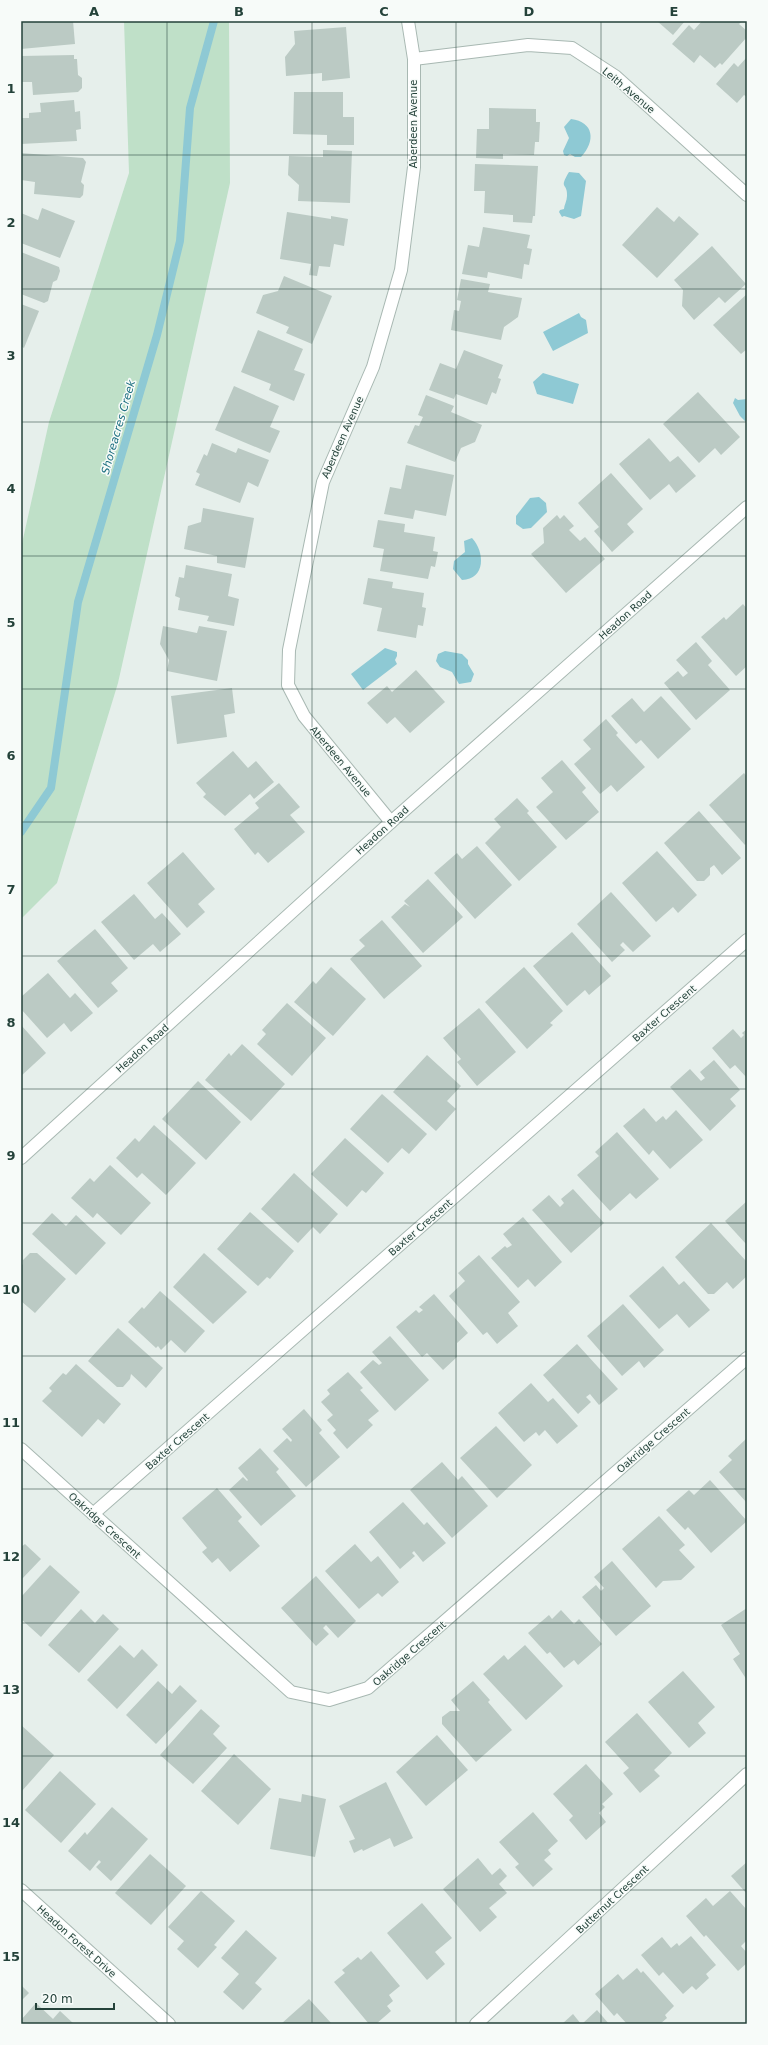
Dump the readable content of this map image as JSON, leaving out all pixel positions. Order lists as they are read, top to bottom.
{
  "streets": {
    "street": [
      "Leith Avenue",
      "Aberdeen Avenue",
      "Headon Road",
      "Baxter Crescent",
      "Oakridge Crescent",
      "Butternut Crescent",
      "Headon Forest Drive"
    ]
  },
  "crossings": [
    ["Leith Avenue", "Aberdeen Avenue"],
    ["Aberdeen Avenue", "Headon Road"],
    ["Baxter Crescent", "Oakridge Crescent"]
  ],
  "water": ["Shoreacres Creek"],
  "scale_bar": "20 m",
  "grid": {
    "columns": [
      "A",
      "B",
      "C",
      "D",
      "E"
    ],
    "rows": [
      "1",
      "2",
      "3",
      "4",
      "5",
      "6",
      "7",
      "8",
      "9",
      "10",
      "11",
      "12",
      "13",
      "14",
      "15"
    ]
  }
}
